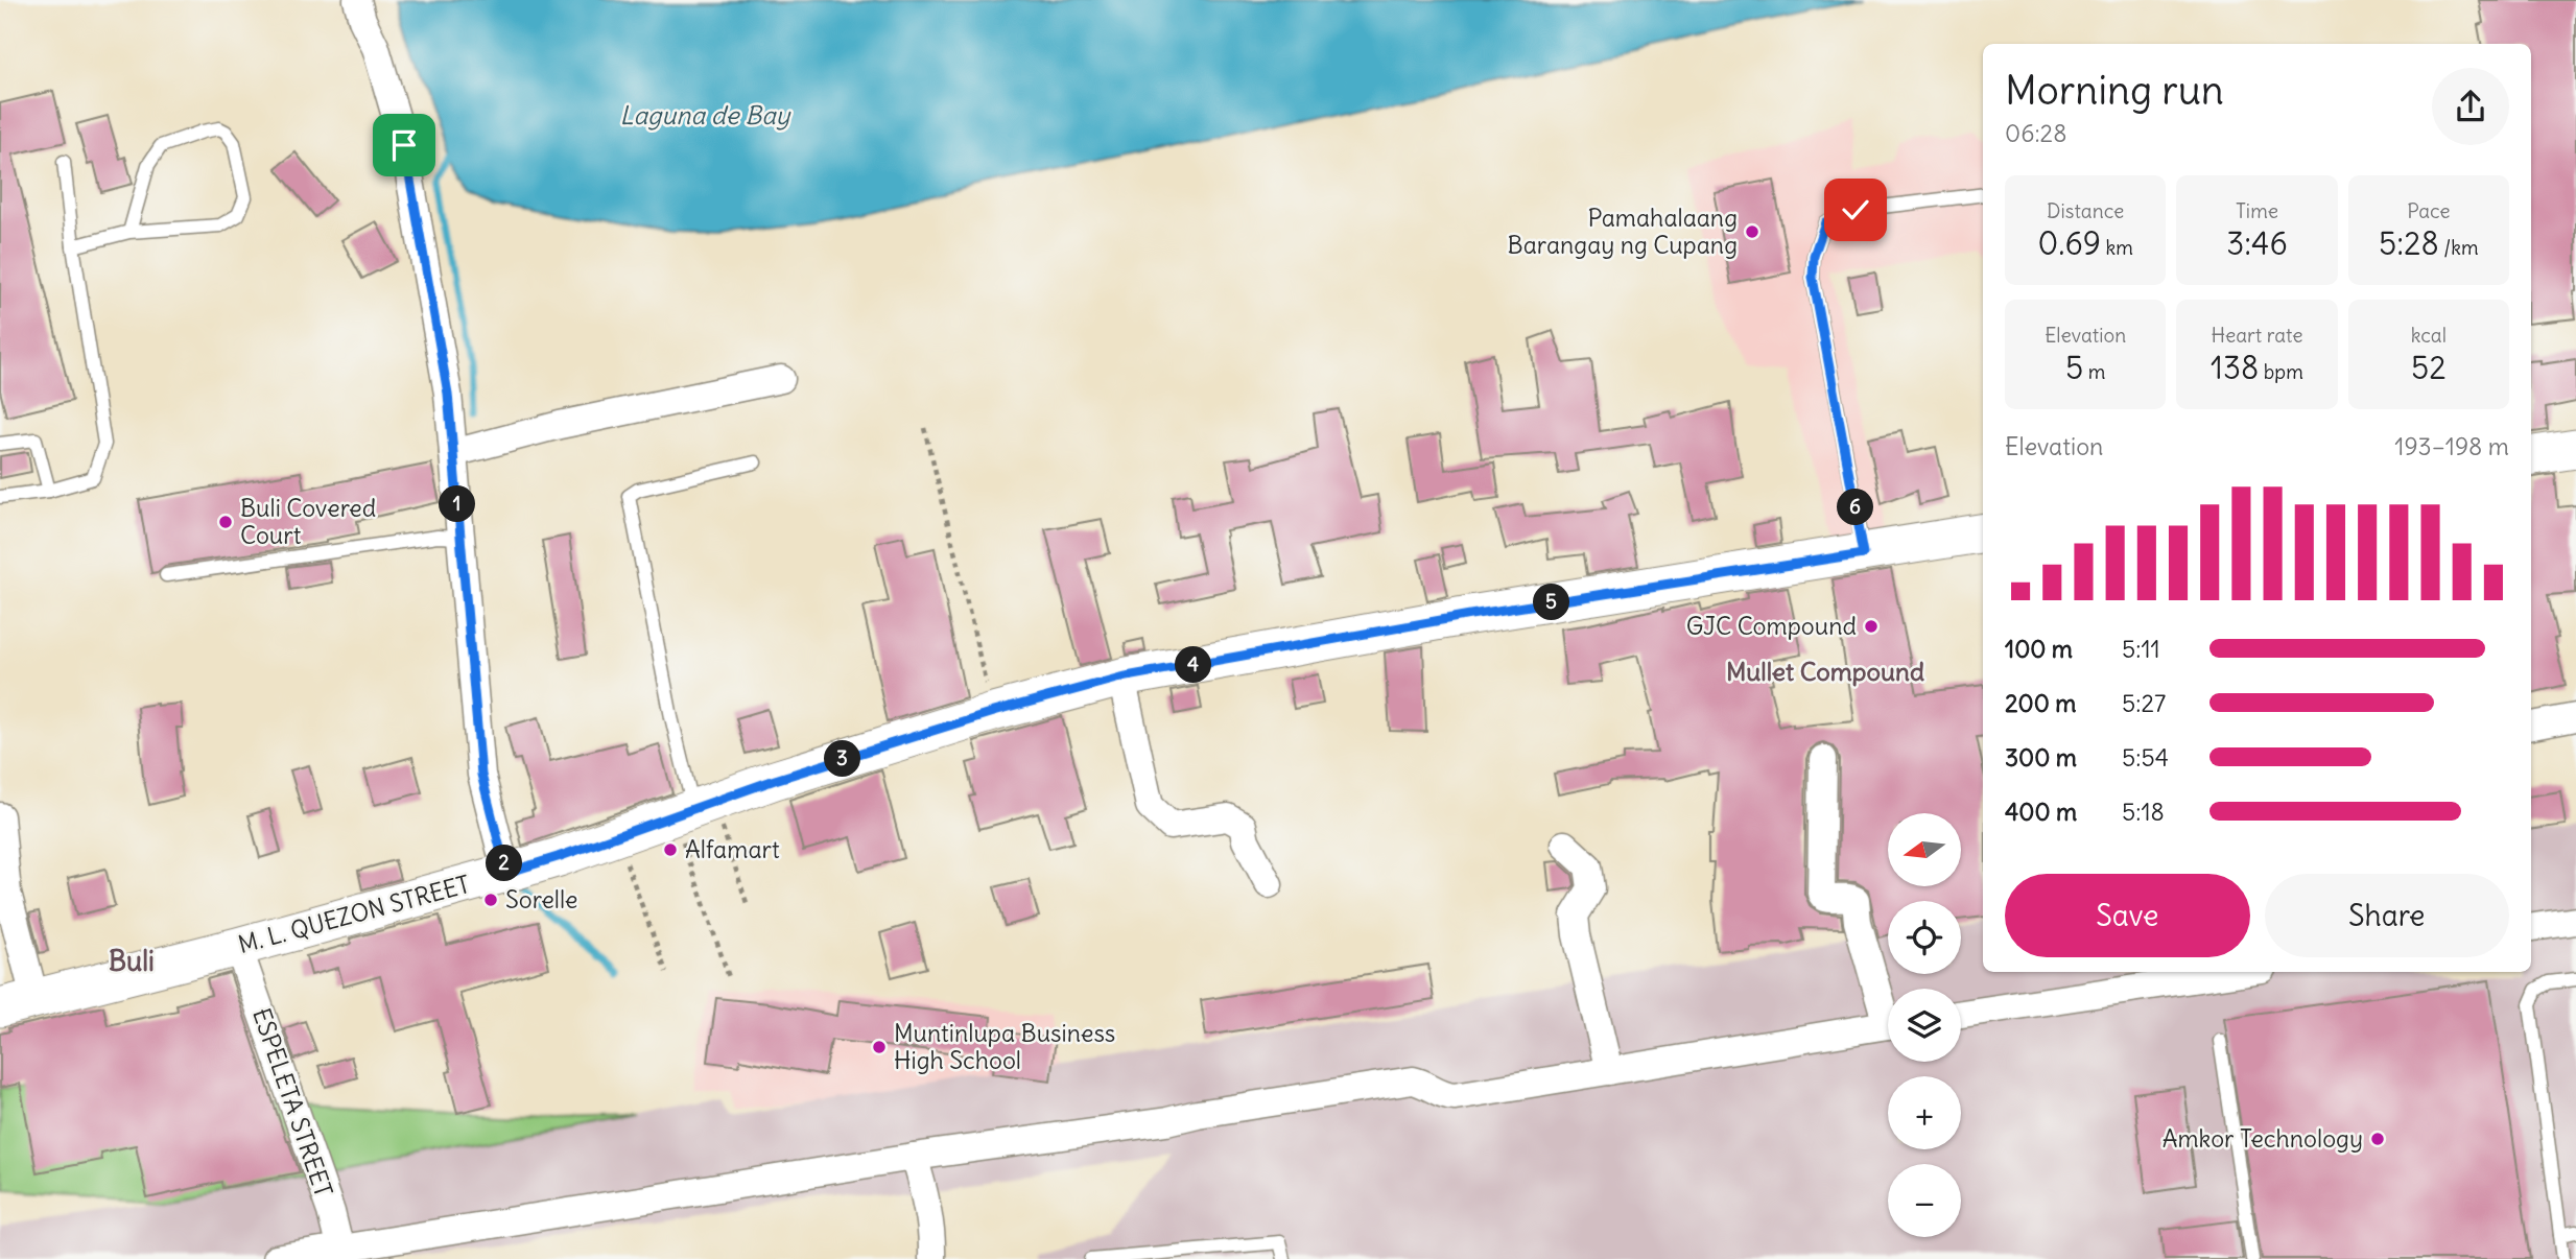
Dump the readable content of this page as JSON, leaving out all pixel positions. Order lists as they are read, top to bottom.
{
  "streets": {
    "main road": ["M. L. QUEZON STREET"],
    "street": ["ESPELETA STREET"]
  },
  "crossings": [
    ["M. L. QUEZON STREET", "ESPELETA STREET"]
  ],
  "districts": ["Mullet Compound", "Buli"],
  "water": ["Laguna de Bay"],
  "places": [
    "Pamahalaang Barangay ng Cupang",
    "Buli Covered Court",
    "GJC Compound",
    "Alfamart",
    "Sorelle",
    "Muntinlupa Business High School",
    "Amkor Technology"
  ],
  "north": "left",
  "page": {
    "heading": ["Morning run", "06:28"],
    "stats": [
      ["Distance", "0.69 km"],
      ["Time", "3:46"],
      ["Pace", "5:28 /km"],
      ["Elevation", "5 m"],
      ["Heart rate", "138 bpm"],
      ["kcal", "52"]
    ],
    "chart": ["Elevation", "193–198 m"],
    "pins": [
      "1",
      "6",
      "5",
      "4",
      "3",
      "2"
    ],
    "list": [
      {
        "name": "100 m",
        "note": "5:11"
      },
      {
        "name": "200 m",
        "note": "5:27"
      },
      {
        "name": "300 m",
        "note": "5:54"
      },
      {
        "name": "400 m",
        "note": "5:18"
      }
    ],
    "map_buttons": ["+", "−"],
    "buttons": ["Save", "Share"]
  }
}
